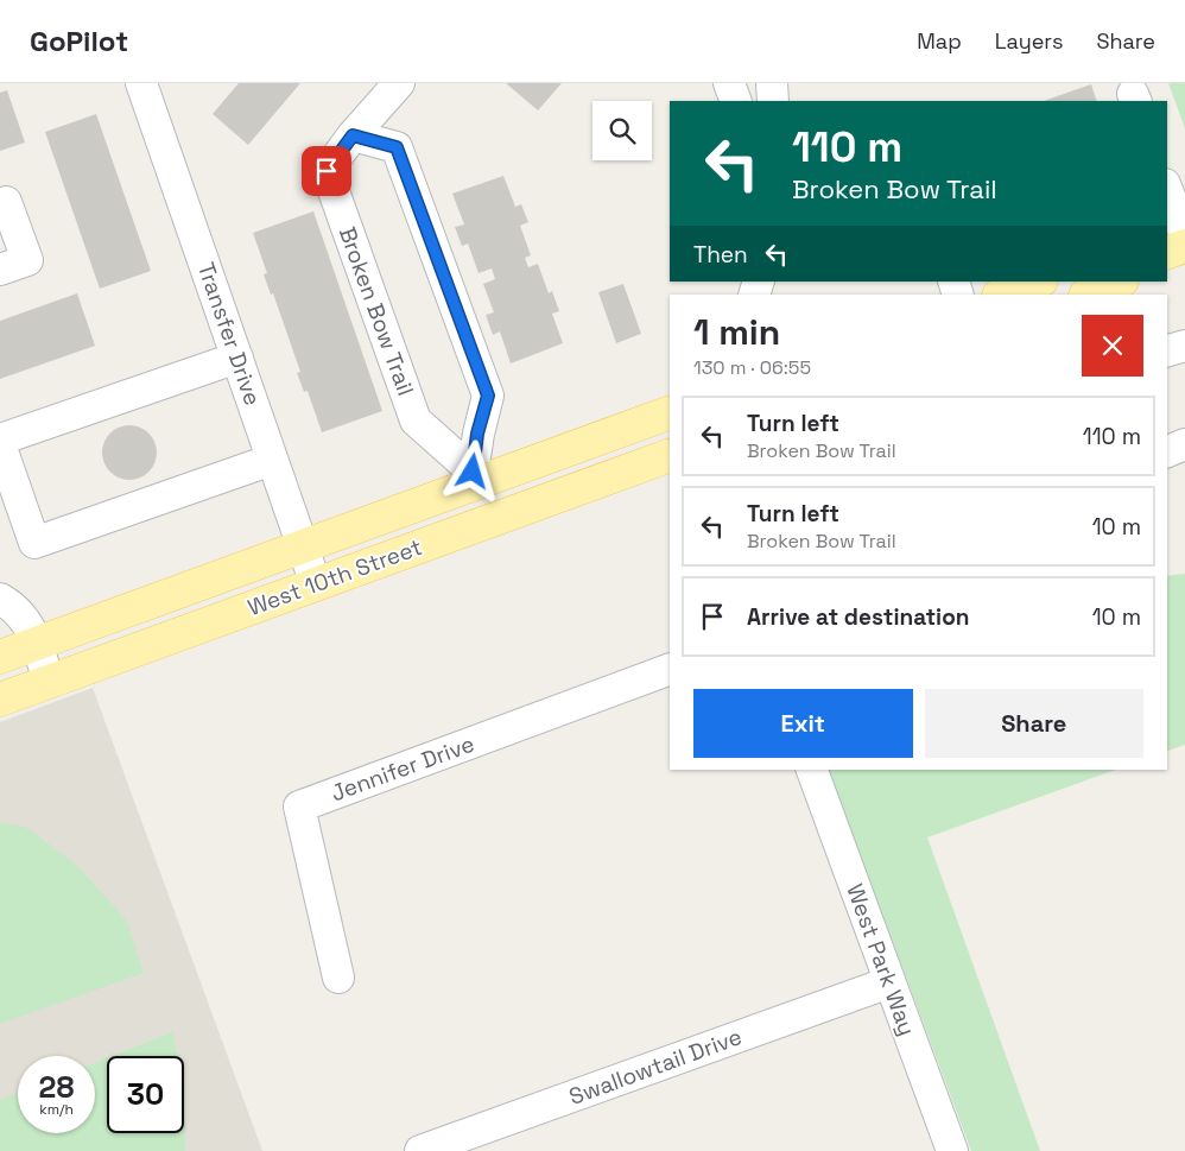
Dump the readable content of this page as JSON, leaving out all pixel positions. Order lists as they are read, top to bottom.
{
  "streets": {
    "main road": ["West 10th Street"],
    "street": [
      "Broken Bow Trail",
      "Transfer Drive",
      "Jennifer Drive",
      "West Park Way",
      "Swallowtail Drive"
    ]
  },
  "crossings": [
    ["Broken Bow Trail", "West 10th Street"],
    ["Transfer Drive", "West 10th Street"],
    ["West Park Way", "Swallowtail Drive"]
  ],
  "page": {
    "header": "GoPilot",
    "nav": ["Map", "Layers", "Share"],
    "turn": ["110 m", "Broken Bow Trail"],
    "then": "Then",
    "heading": ["1 min", "130 m · 06:55"],
    "list": [
      {
        "name": "Turn left",
        "note": "Broken Bow Trail",
        "value": "110 m"
      },
      {
        "name": "Turn left",
        "note": "Broken Bow Trail",
        "value": "10 m"
      },
      {
        "name": "Arrive at destination",
        "value": "10 m"
      }
    ],
    "buttons": ["Exit", "Share"],
    "speed": "28 km/h",
    "limit": "30"
  }
}
